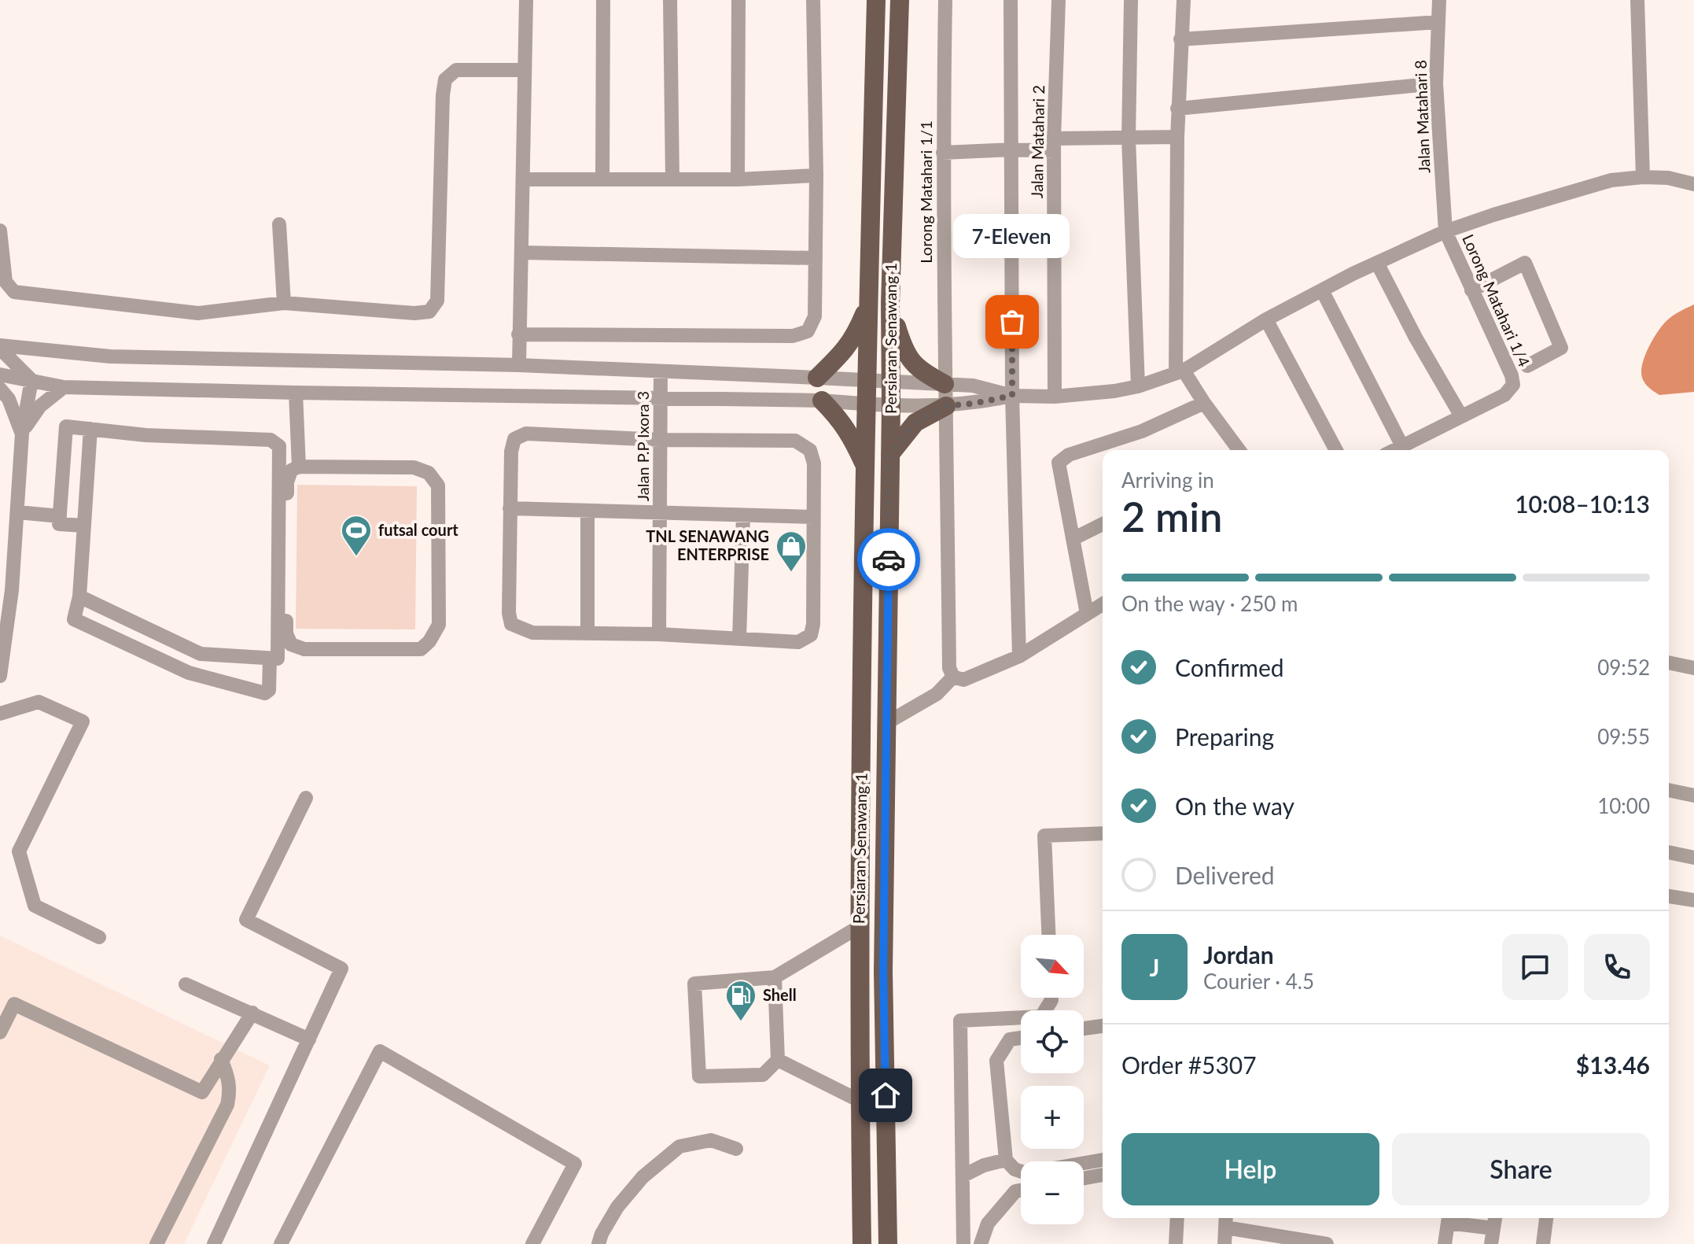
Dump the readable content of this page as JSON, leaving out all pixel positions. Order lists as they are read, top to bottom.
{
  "streets": {
    "main road": ["Persiaran Senawang 1"],
    "street": [
      "Jalan Matahari 8",
      "Jalan Matahari 2",
      "Lorong Matahari 1/1",
      "Lorong Matahari 1/4",
      "Jalan P.P Ixora 3"
    ]
  },
  "crossings": [
    ["Jalan Matahari 8", "Lorong Matahari 1/4"]
  ],
  "places": {
    "other": ["7-Eleven"],
    "sports": ["futsal court"],
    "shop": ["TNL SENAWANG ENTERPRISE"],
    "fuel station": ["Shell"]
  },
  "north": "bottom right",
  "page": {
    "bubble": "7-Eleven",
    "heading": ["2 min", "Arriving in", "10:08–10:13"],
    "panel": [
      "Jordan",
      "Courier · 4.5",
      "Order #5307",
      "$13.46"
    ],
    "bar": "On the way · 250 m",
    "list": [
      ["Confirmed", "09:52"],
      ["Preparing", "09:55"],
      ["On the way", "10:00"],
      "Delivered"
    ],
    "round": "J",
    "map_buttons": ["+", "−"],
    "buttons": ["Help", "Share"]
  }
}
